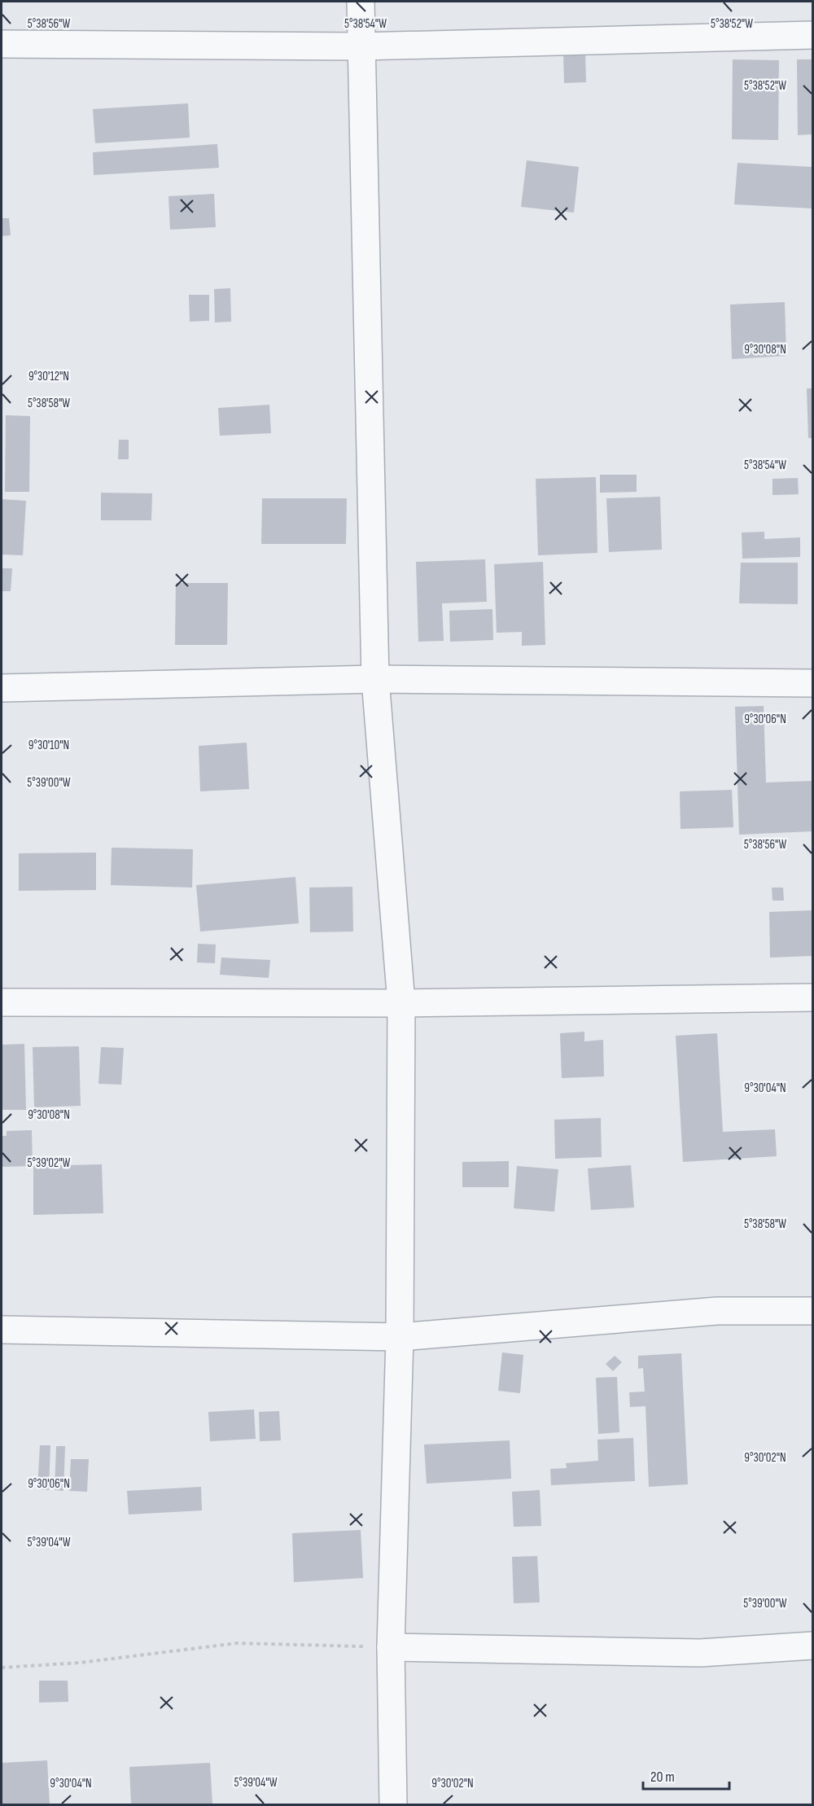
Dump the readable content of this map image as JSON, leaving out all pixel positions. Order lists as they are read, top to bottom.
{
  "scale_bar": "20 m",
  "coordinates": [
    "5°38'52\"W",
    "5°38'54\"W",
    "5°38'56\"W",
    "9°30'08\"N",
    "9°30'12\"N",
    "5°38'58\"W",
    "9°30'06\"N",
    "9°30'10\"N",
    "5°39'00\"W",
    "9°30'04\"N",
    "5°39'02\"W",
    "9°30'02\"N",
    "5°39'04\"W"
  ]
}
